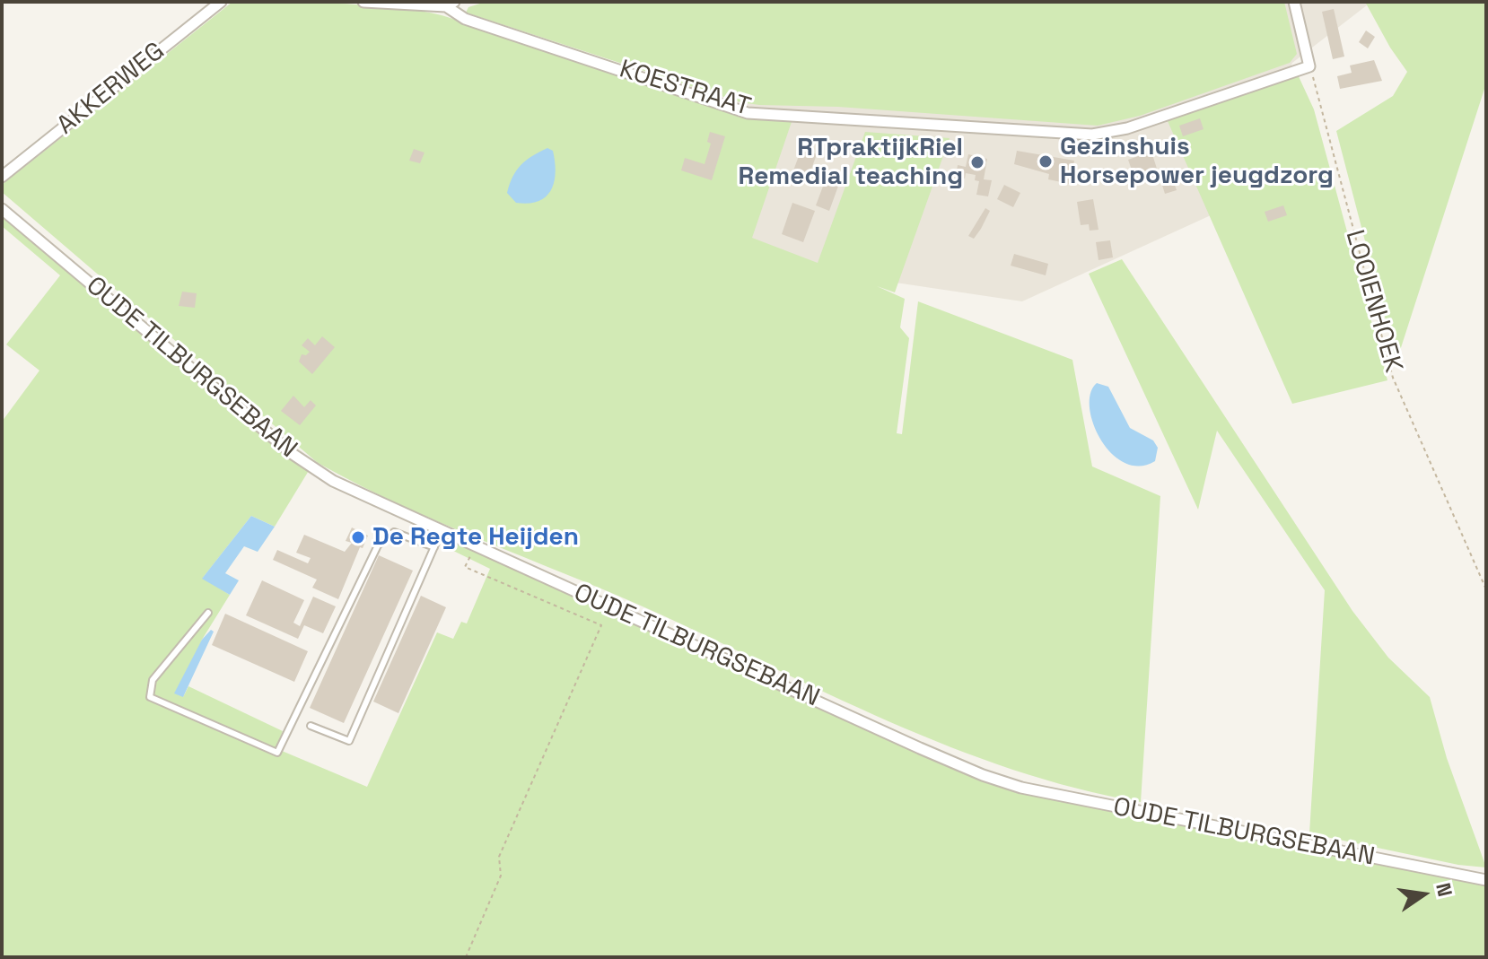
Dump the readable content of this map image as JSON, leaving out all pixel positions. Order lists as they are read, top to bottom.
{
  "streets": {
    "street": ["AKKERWEG", "KOESTRAAT", "OUDE TILBURGSEBAAN"],
    "path": ["LOOIENHOEK"]
  },
  "crossings": [
    ["KOESTRAAT", "LOOIENHOEK"]
  ],
  "places": ["Gezinshuis Horsepower jeugdzorg", "RTpraktijkRiel Remedial teaching", "De Regte Heijden"],
  "north": "right"
}
